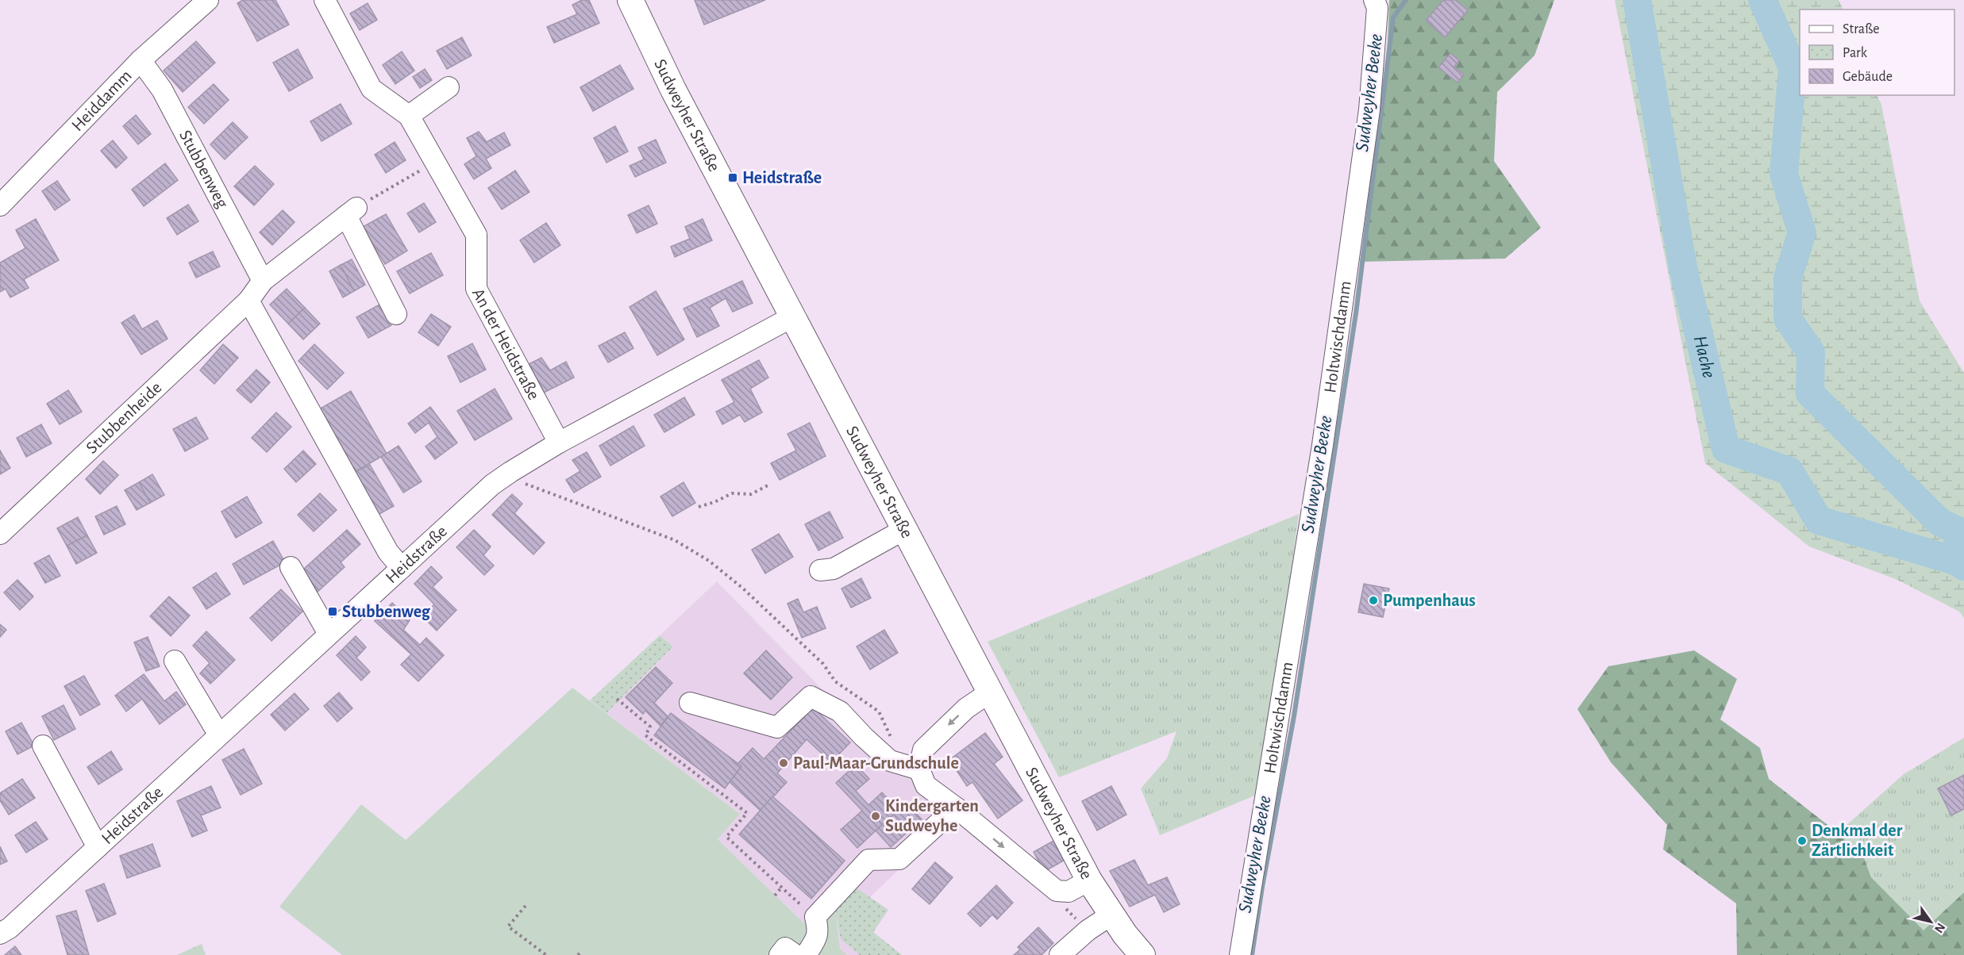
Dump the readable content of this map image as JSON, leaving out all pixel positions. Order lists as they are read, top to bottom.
{
  "streets": {
    "main road": ["Sudweyher Straße"],
    "street": [
      "Heiddamm",
      "Stubbenweg",
      "Holtwischdamm",
      "An der Heidstraße",
      "Stubbenheide",
      "Heidstraße"
    ]
  },
  "crossings": [
    ["Heiddamm", "Stubbenweg"],
    ["Sudweyher Straße", "Heidstraße"],
    ["An der Heidstraße", "Heidstraße"]
  ],
  "water": ["Sudweyher Beeke", "Hache"],
  "places": {
    "transit": ["Heidstraße", "Stubbenweg"],
    "other": [
      "Pumpenhaus",
      "Paul-Maar-Grundschule",
      "Kindergarten Sudweyhe",
      "Denkmal der Zärtlichkeit"
    ]
  },
  "legend": ["Straße", "Park", "Gebäude"],
  "north": "bottom right"
}
